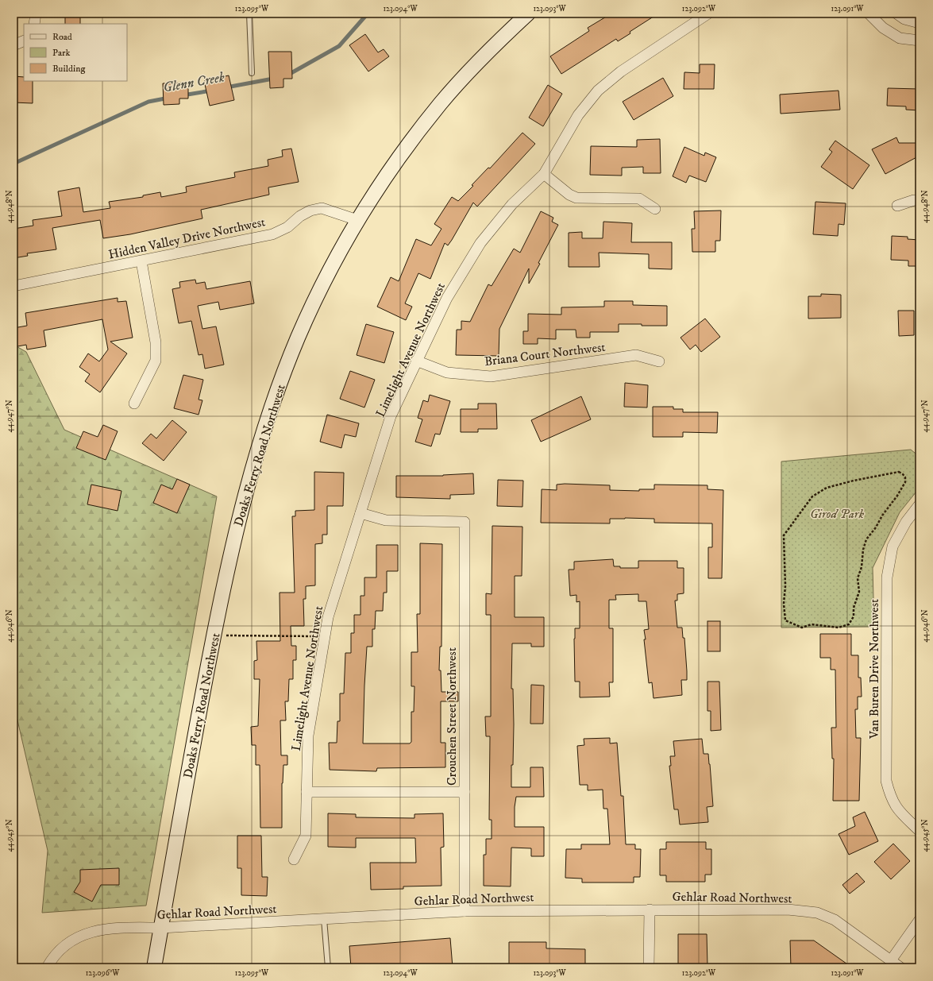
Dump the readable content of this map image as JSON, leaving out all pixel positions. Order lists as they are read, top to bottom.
{
  "streets": {
    "main road": ["Doaks Ferry Road Northwest"],
    "street": [
      "Hidden Valley Drive Northwest",
      "Limelight Avenue Northwest",
      "Briana Court Northwest",
      "Van Buren Drive Northwest",
      "Crouchen Street Northwest",
      "Gehlar Road Northwest"
    ]
  },
  "crossings": [
    ["Hidden Valley Drive Northwest", "Doaks Ferry Road Northwest"],
    ["Limelight Avenue Northwest", "Briana Court Northwest"],
    ["Limelight Avenue Northwest", "Crouchen Street Northwest"],
    ["Doaks Ferry Road Northwest", "Gehlar Road Northwest"],
    ["Crouchen Street Northwest", "Gehlar Road Northwest"]
  ],
  "water": ["Glenn Creek"],
  "parks": ["Girod Park"],
  "legend": ["Road", "Park", "Building"],
  "coordinates": [
    "123.095°W",
    "123.094°W",
    "123.093°W",
    "123.092°W",
    "123.091°W",
    "44.948°N",
    "44.947°N",
    "44.946°N",
    "44.945°N",
    "123.096°W"
  ]
}
